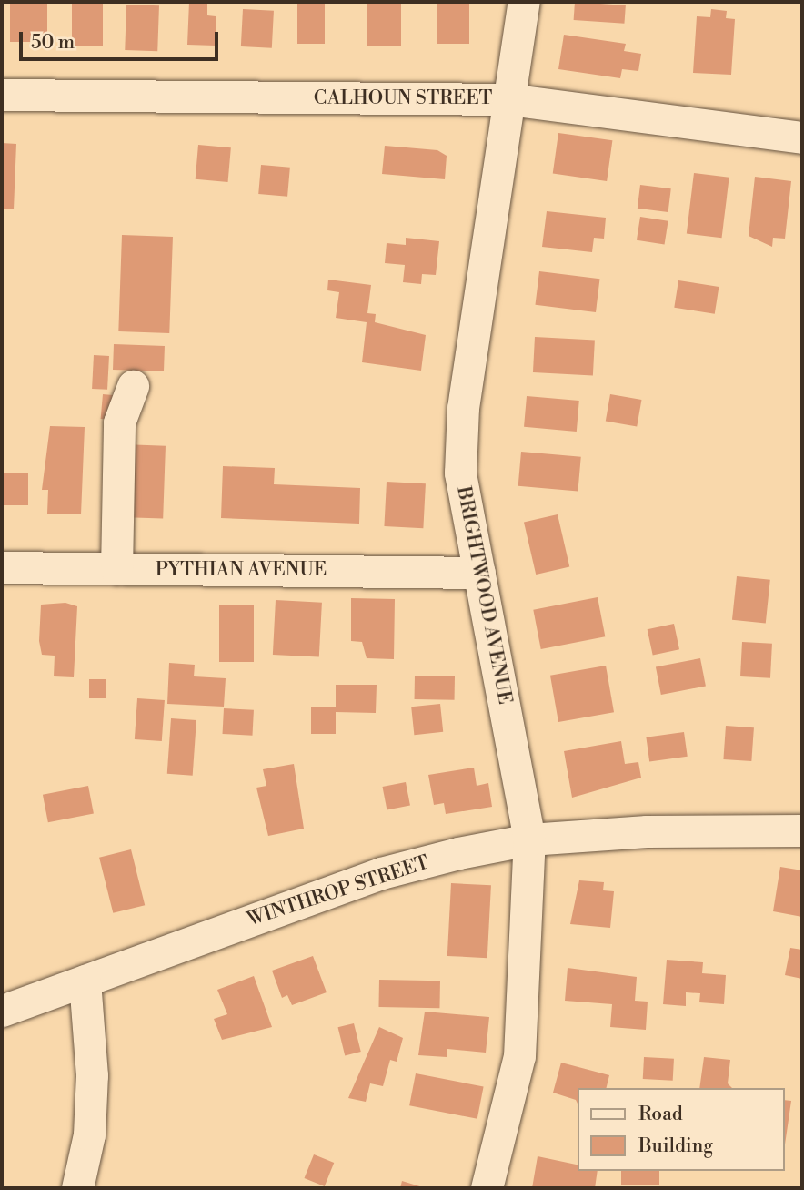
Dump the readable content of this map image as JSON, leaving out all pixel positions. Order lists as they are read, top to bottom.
{
  "streets": {
    "street": [
      "CALHOUN STREET",
      "PYTHIAN AVENUE",
      "BRIGHTWOOD AVENUE",
      "WINTHROP STREET"
    ]
  },
  "crossings": [
    ["CALHOUN STREET", "BRIGHTWOOD AVENUE"],
    ["PYTHIAN AVENUE", "BRIGHTWOOD AVENUE"],
    ["BRIGHTWOOD AVENUE", "WINTHROP STREET"]
  ],
  "legend": ["Road", "Building"],
  "scale_bar": "50 m"
}
